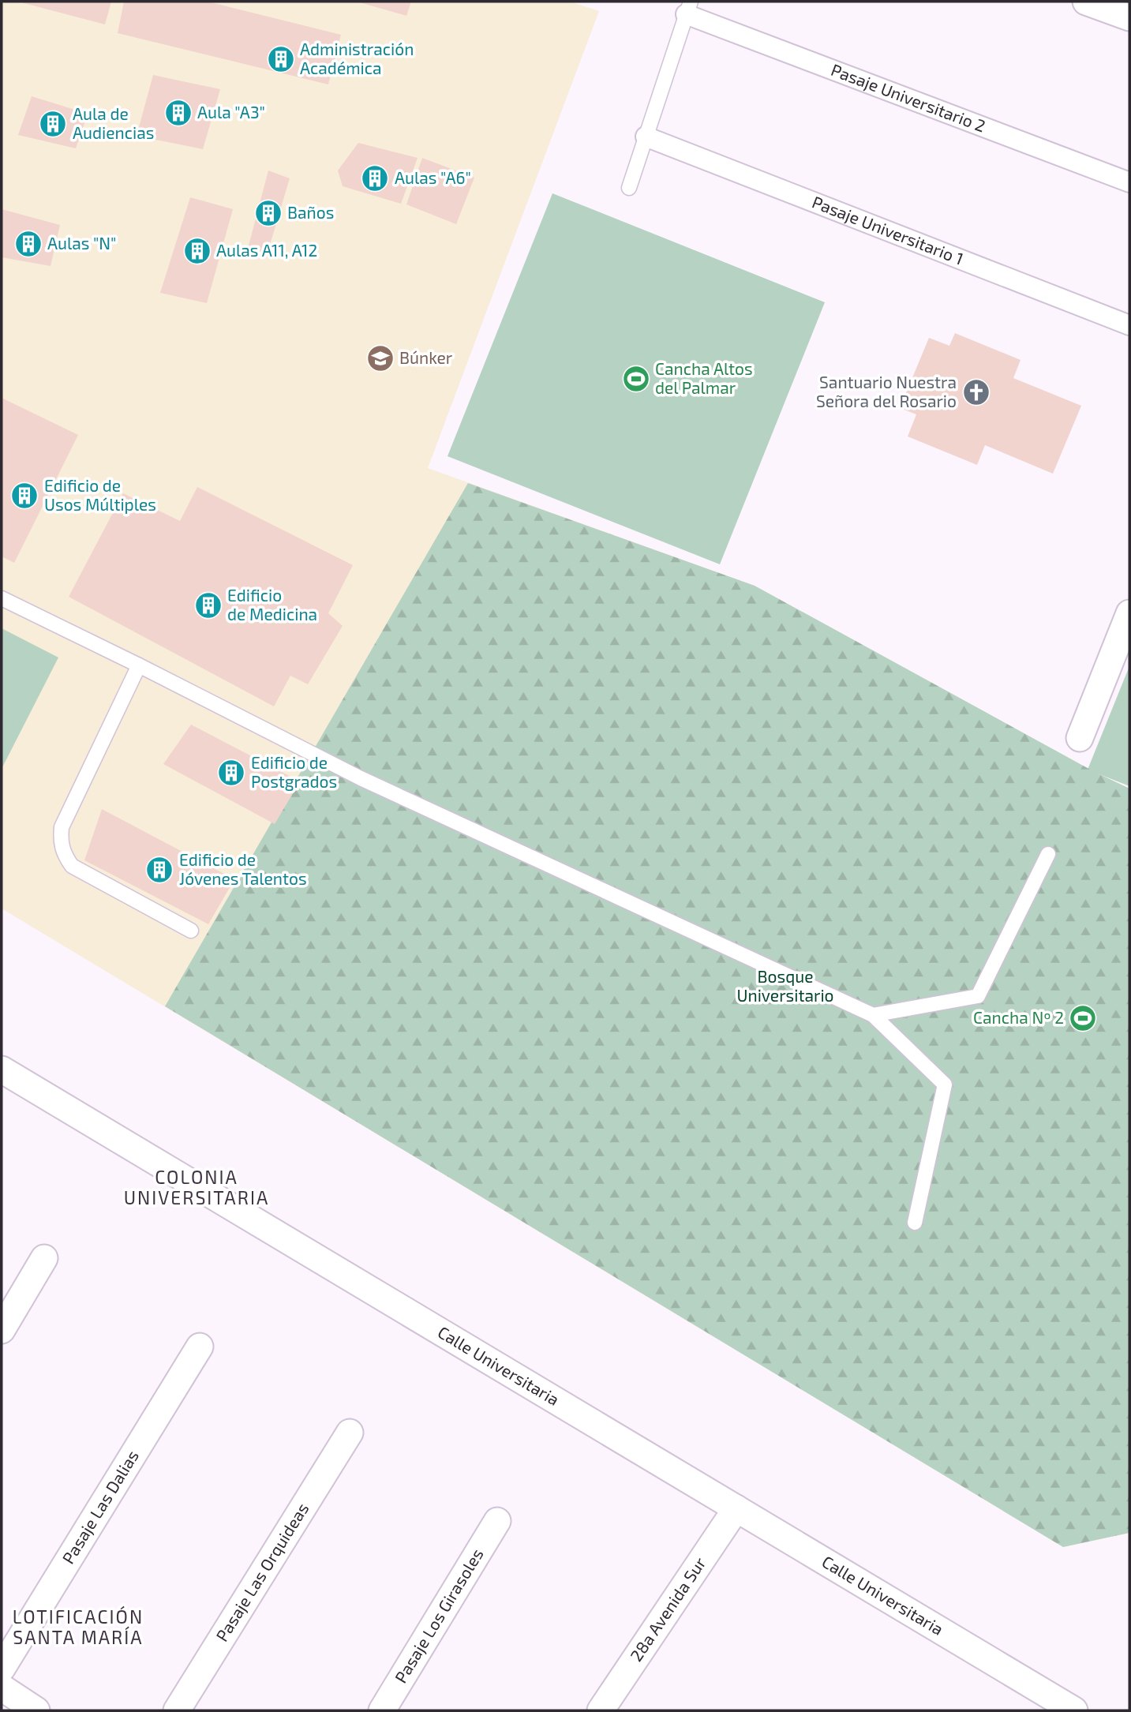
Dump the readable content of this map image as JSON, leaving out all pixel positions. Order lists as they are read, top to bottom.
{
  "streets": {
    "street": [
      "Pasaje Universitario 2",
      "Pasaje Universitario 1",
      "Calle Universitaria",
      "Pasaje Las Dalias",
      "Pasaje Las Orquideas",
      "28a Avenida Sur",
      "Pasaje Los Girasoles"
    ]
  },
  "crossings": [
    ["Calle Universitaria", "28a Avenida Sur"]
  ],
  "districts": ["COLONIA UNIVERSITARIA", "LOTIFICACIÓN SANTA MARÍA"],
  "parks": ["Bosque Universitario"],
  "places": {
    "building": [
      "Administración Académica",
      "Aula \"A3\"",
      "Aula de Audiencias",
      "Aulas \"A6\"",
      "Baños",
      "Aulas \"N\"",
      "Aulas A11, A12",
      "Edificio de Usos Múltiples",
      "Edificio de Medicina",
      "Edificio de Postgrados",
      "Edificio de Jóvenes Talentos"
    ],
    "school or university": ["Búnker"],
    "sports": ["Cancha Altos del Palmar", "Cancha Nº 2"],
    "church": ["Santuario Nuestra Señora del Rosario"]
  }
}
